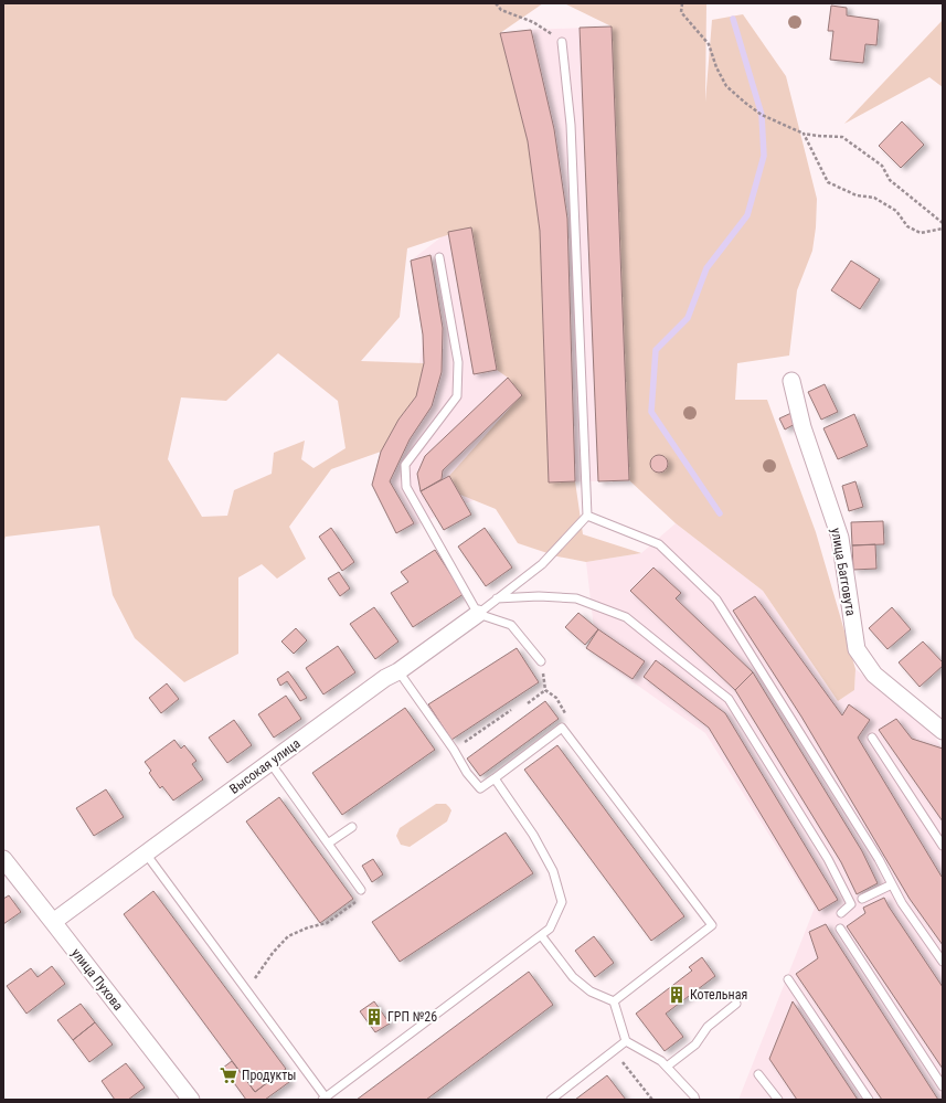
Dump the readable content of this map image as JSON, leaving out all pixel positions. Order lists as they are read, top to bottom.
{
  "streets": {
    "street": ["улица Багговута", "Высокая улица", "улица Пухова"]
  },
  "crossings": [
    ["Высокая улица", "улица Пухова"]
  ],
  "places": {
    "building": ["Котельная", "ГРП №26"],
    "supermarket": ["Продукты"]
  }
}
